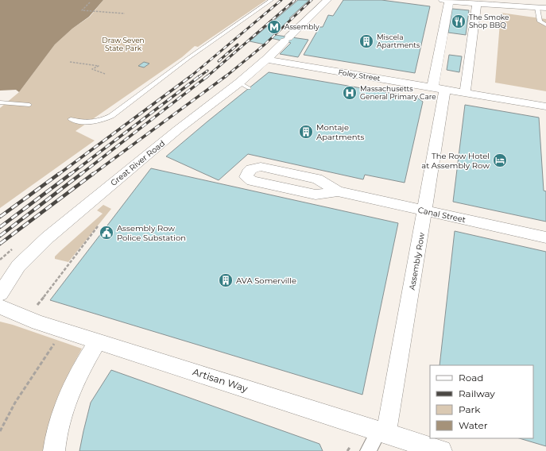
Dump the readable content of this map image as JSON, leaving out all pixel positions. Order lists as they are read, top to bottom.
{
  "streets": {
    "street": [
      "Foley Street",
      "Great River Road",
      "Canal Street",
      "Assembly Row",
      "Artisan Way"
    ]
  },
  "crossings": [
    ["Foley Street", "Great River Road"],
    ["Foley Street", "Assembly Row"],
    ["Canal Street", "Assembly Row"],
    ["Assembly Row", "Artisan Way"]
  ],
  "parks": ["Draw Seven State Park"],
  "places": {
    "restaurant": ["The Smoke Shop BBQ"],
    "metro station": ["Assembly"],
    "building": ["Miscela Apartments", "Montaje Apartments", "AVA Somerville"],
    "hospital": ["Massachusetts General Primary Care"],
    "hotel": ["The Row Hotel at Assembly Row"],
    "public building": ["Assembly Row Police Substation"]
  },
  "legend": [
    "Road",
    "Railway",
    "Park",
    "Water"
  ]
}
